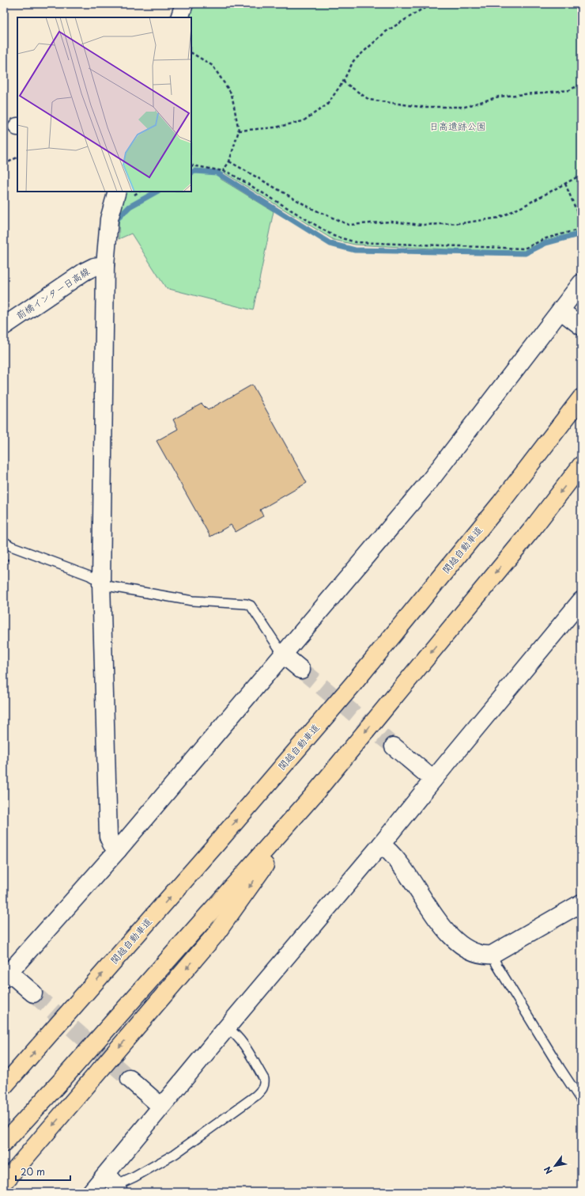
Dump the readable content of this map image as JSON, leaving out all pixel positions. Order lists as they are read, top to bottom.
{
  "streets": {
    "highway": ["関越自動車道"],
    "street": ["前橋インター日高線"]
  },
  "parks": ["日高遺跡公園"],
  "scale_bar": "20 m",
  "north": "bottom left"
}
